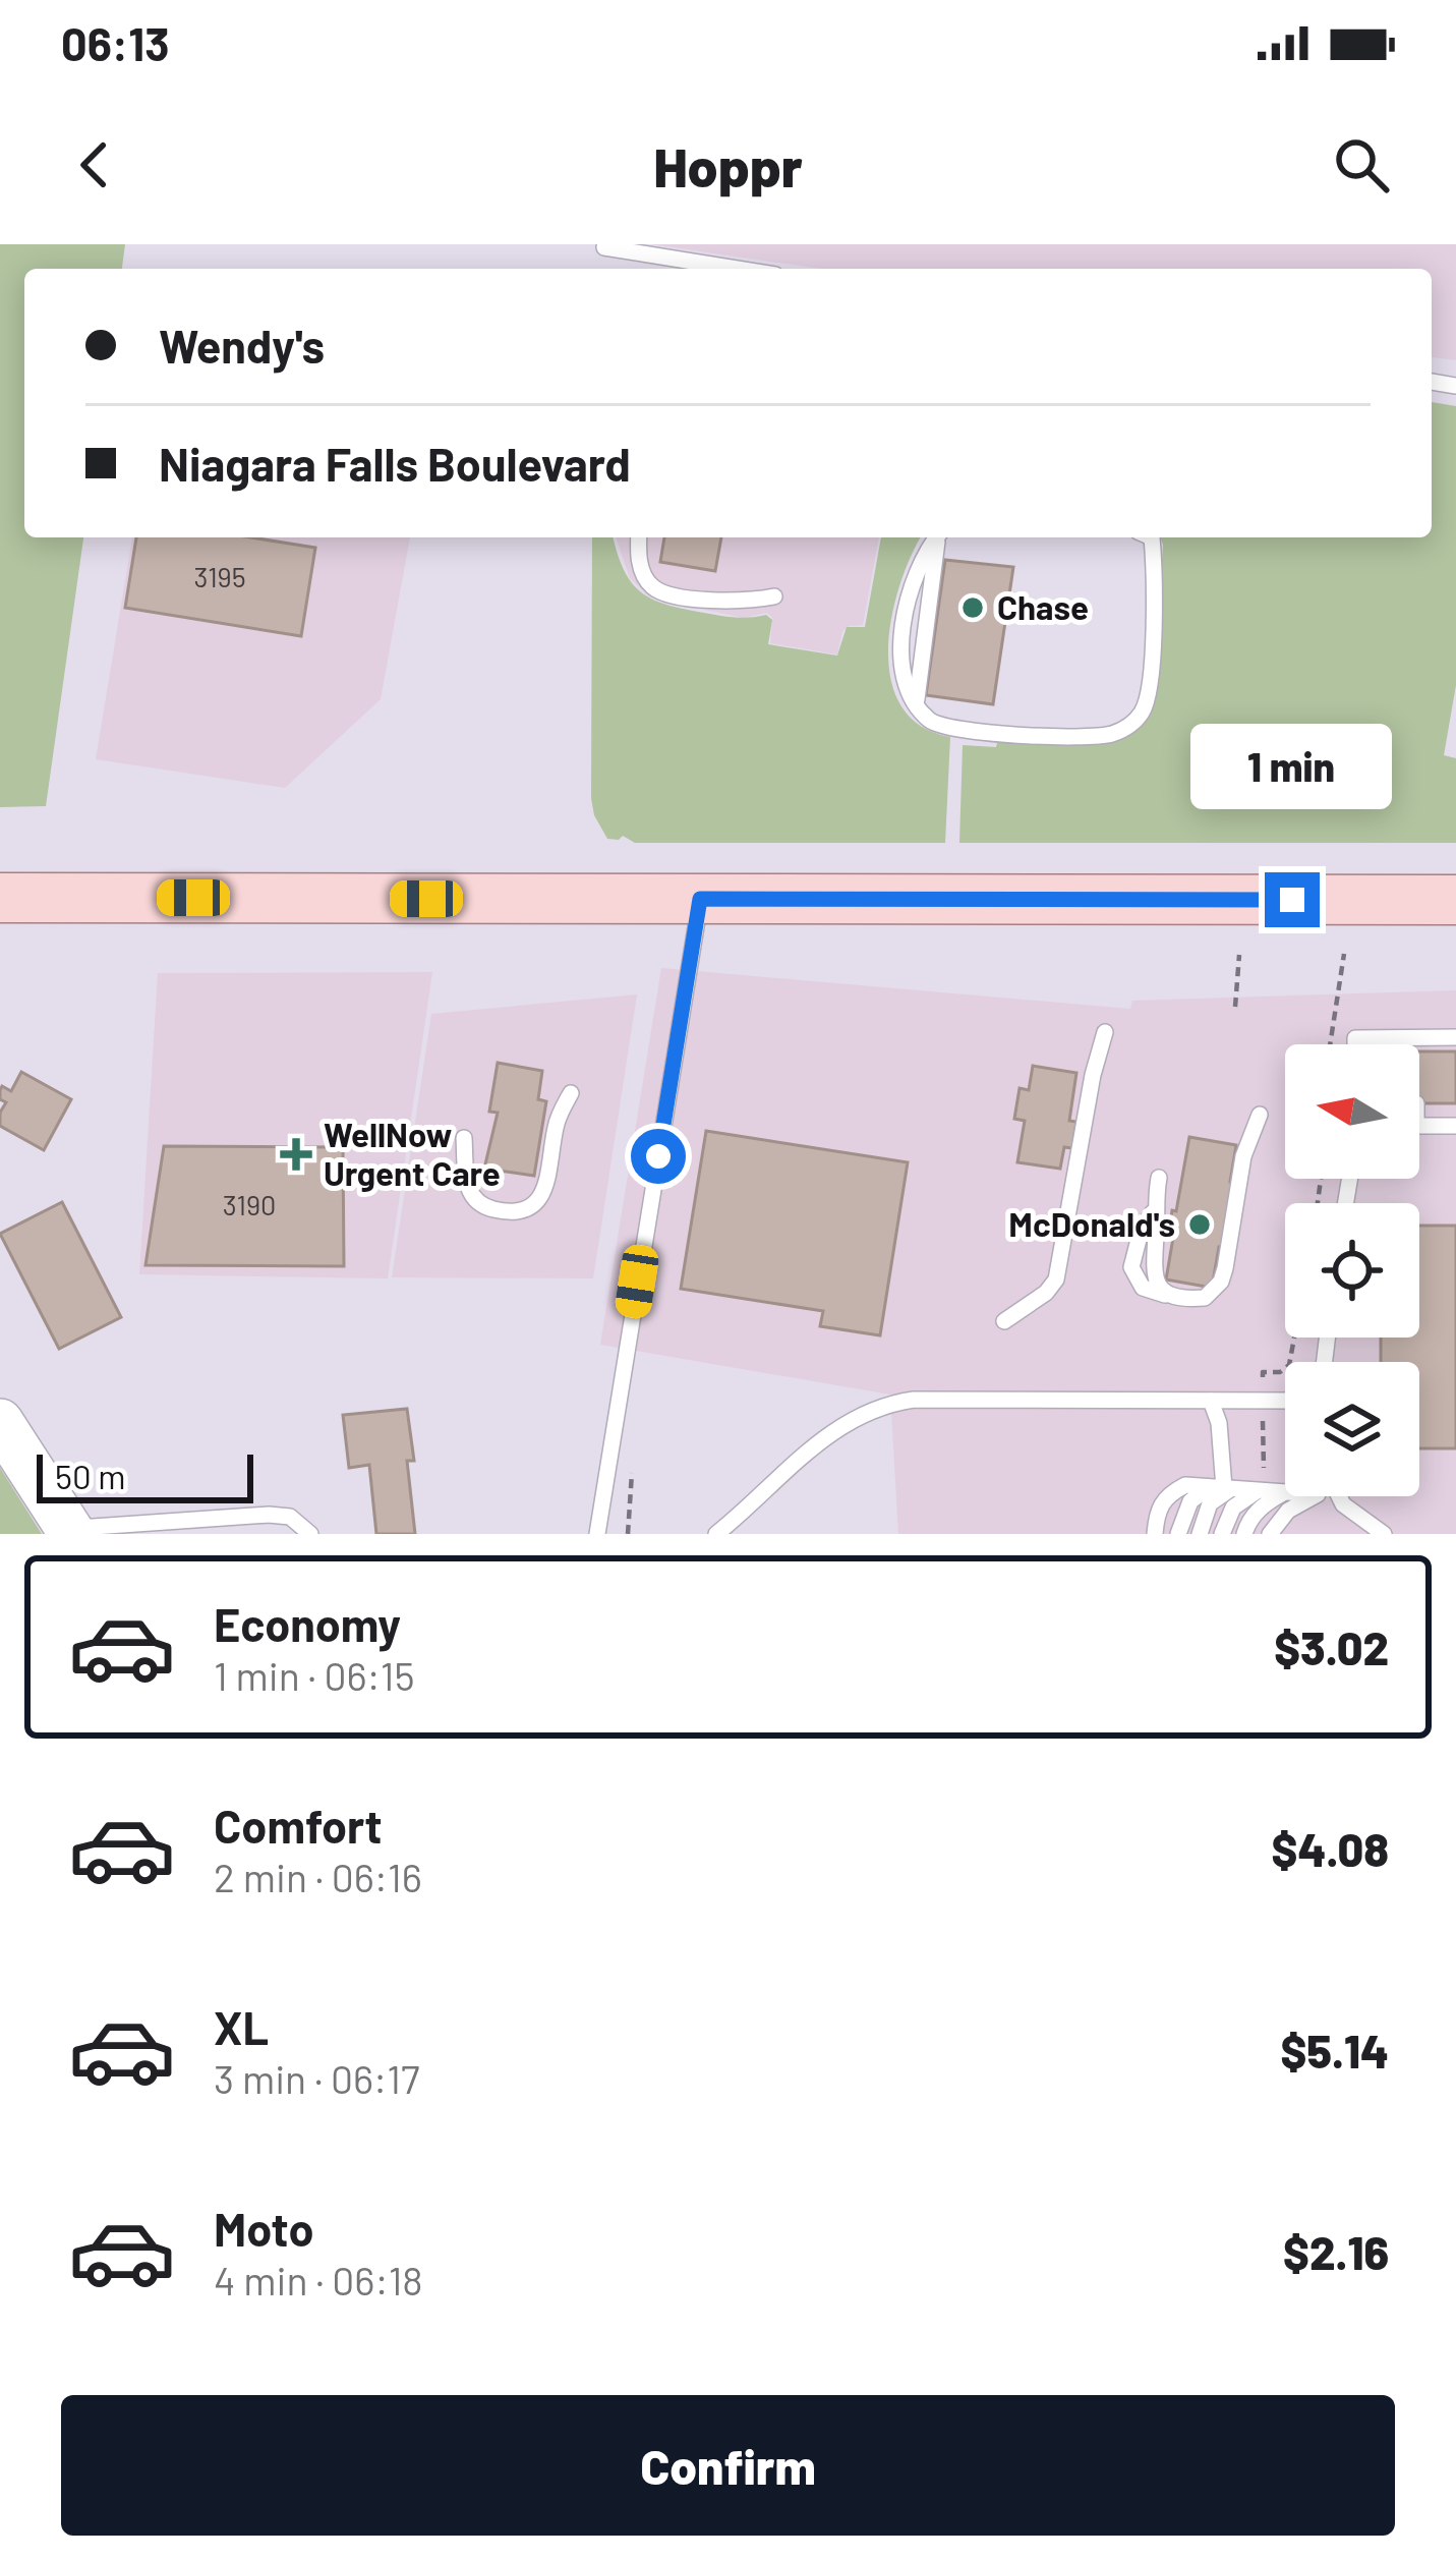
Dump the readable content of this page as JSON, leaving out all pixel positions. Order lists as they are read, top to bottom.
{
  "places": {
    "other": ["Chase", "McDonald's"],
    "health": ["WellNow Urgent Care"]
  },
  "house_numbers": ["3195", "3190"],
  "scale_bar": "50 m",
  "north": "left",
  "page": {
    "status": "06:13",
    "header": "Hoppr",
    "banner": ["Wendy's", "Niagara Falls Boulevard"],
    "bubble": "1 min",
    "scale": "50 m",
    "list": [
      {
        "name": "Economy",
        "note": "1 min · 06:15",
        "value": "$3.02"
      },
      {
        "name": "Comfort",
        "note": "2 min · 06:16",
        "value": "$4.08"
      },
      {
        "name": "XL",
        "note": "3 min · 06:17",
        "value": "$5.14"
      },
      {
        "name": "Moto",
        "note": "4 min · 06:18",
        "value": "$2.16"
      }
    ],
    "buttons": "Confirm"
  }
}
